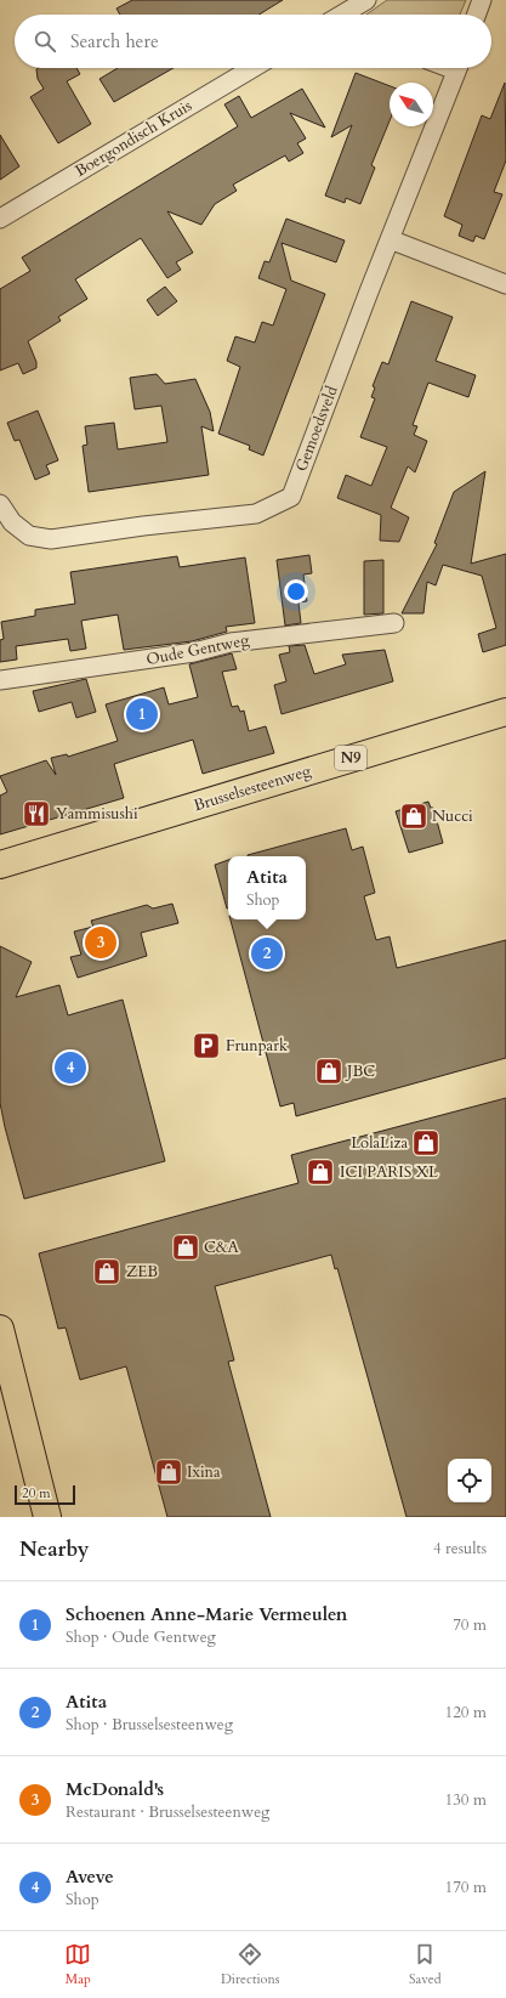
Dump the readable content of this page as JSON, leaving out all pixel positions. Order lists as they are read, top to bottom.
{
  "streets": {
    "main road": ["N9", "Brusselsesteenweg"],
    "street": ["Boergondisch Kruis", "Gemoedsveld", "Oude Gentweg"]
  },
  "places": {
    "restaurant": ["Yammisushi"],
    "shop": [
      "Nucci",
      "JBC",
      "LolaLiza",
      "ICI PARIS XL",
      "C&A",
      "ZEB",
      "Ixina"
    ],
    "parking": ["Frunpark"]
  },
  "scale_bar": "20 m",
  "north": "top left",
  "page": {
    "search": "Search here",
    "pins": [
      "1",
      "3",
      "2",
      "4"
    ],
    "popup": ["Atita", "Shop"],
    "scale": "20 m",
    "heading": ["Nearby", "4 results"],
    "list": [
      {
        "mark": "1",
        "name": "Schoenen Anne-Marie Vermeulen",
        "note": "Shop · Oude Gentweg",
        "value": "70 m"
      },
      {
        "mark": "2",
        "name": "Atita",
        "note": "Shop · Brusselsesteenweg",
        "value": "120 m"
      },
      {
        "mark": "3",
        "name": "McDonald's",
        "note": "Restaurant · Brusselsesteenweg",
        "value": "130 m"
      },
      {
        "mark": "4",
        "name": "Aveve",
        "note": "Shop",
        "value": "170 m"
      }
    ],
    "nav": ["Map", "Directions", "Saved"]
  }
}
